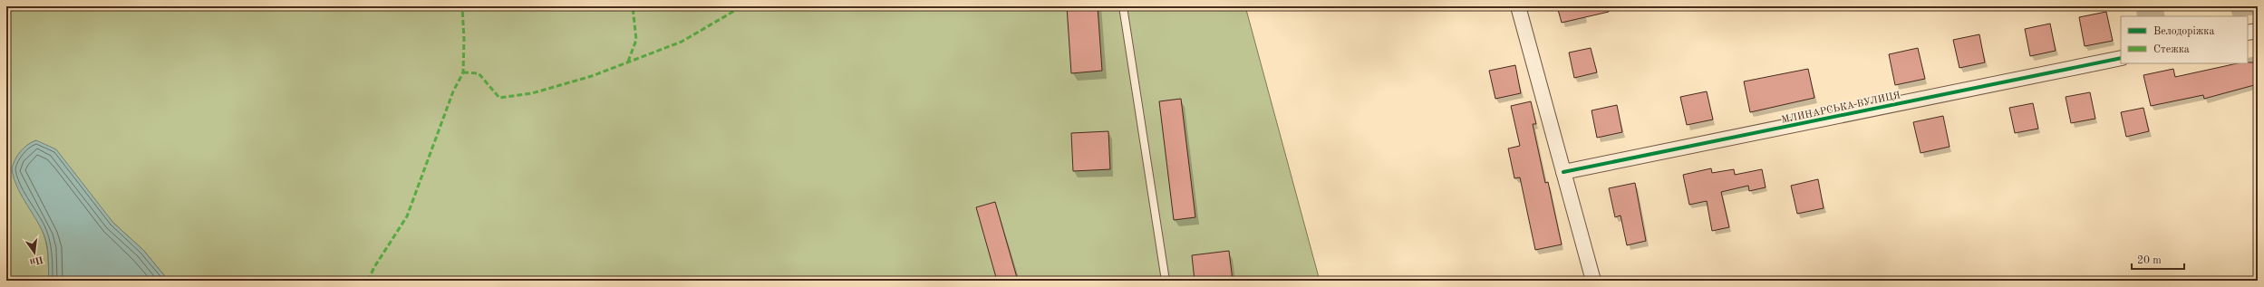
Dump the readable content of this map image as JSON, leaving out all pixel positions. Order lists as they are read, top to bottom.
{
  "streets": {
    "street": ["МЛИНАРСЬКА ВУЛИЦЯ"]
  },
  "legend": ["Велодоріжка", "Стежка"],
  "scale_bar": "20 m",
  "north": "bottom"
}
